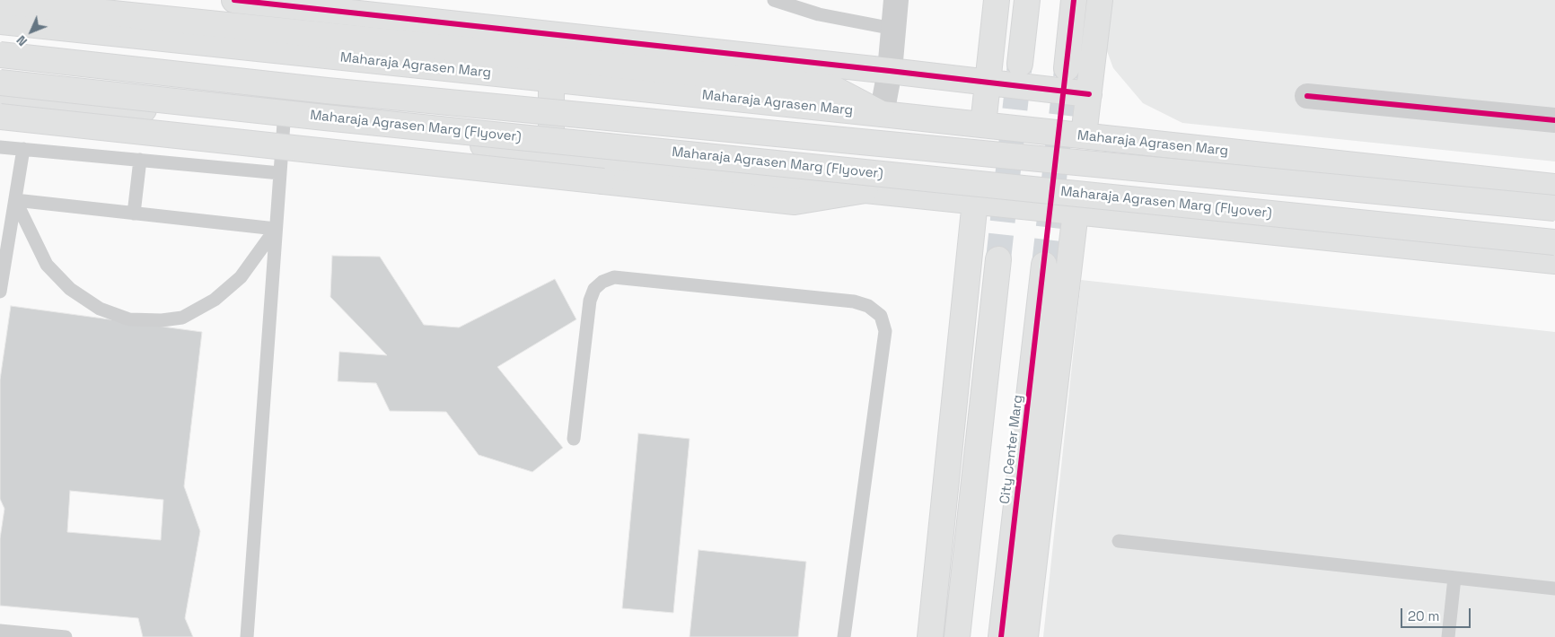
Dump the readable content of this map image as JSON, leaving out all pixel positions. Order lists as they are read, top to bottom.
{
  "streets": {
    "main road": ["Maharaja Agrasen Marg", "Maharaja Agrasen Marg (Flyover)", "City Center Marg"]
  },
  "scale_bar": "20 m",
  "north": "bottom left"
}
